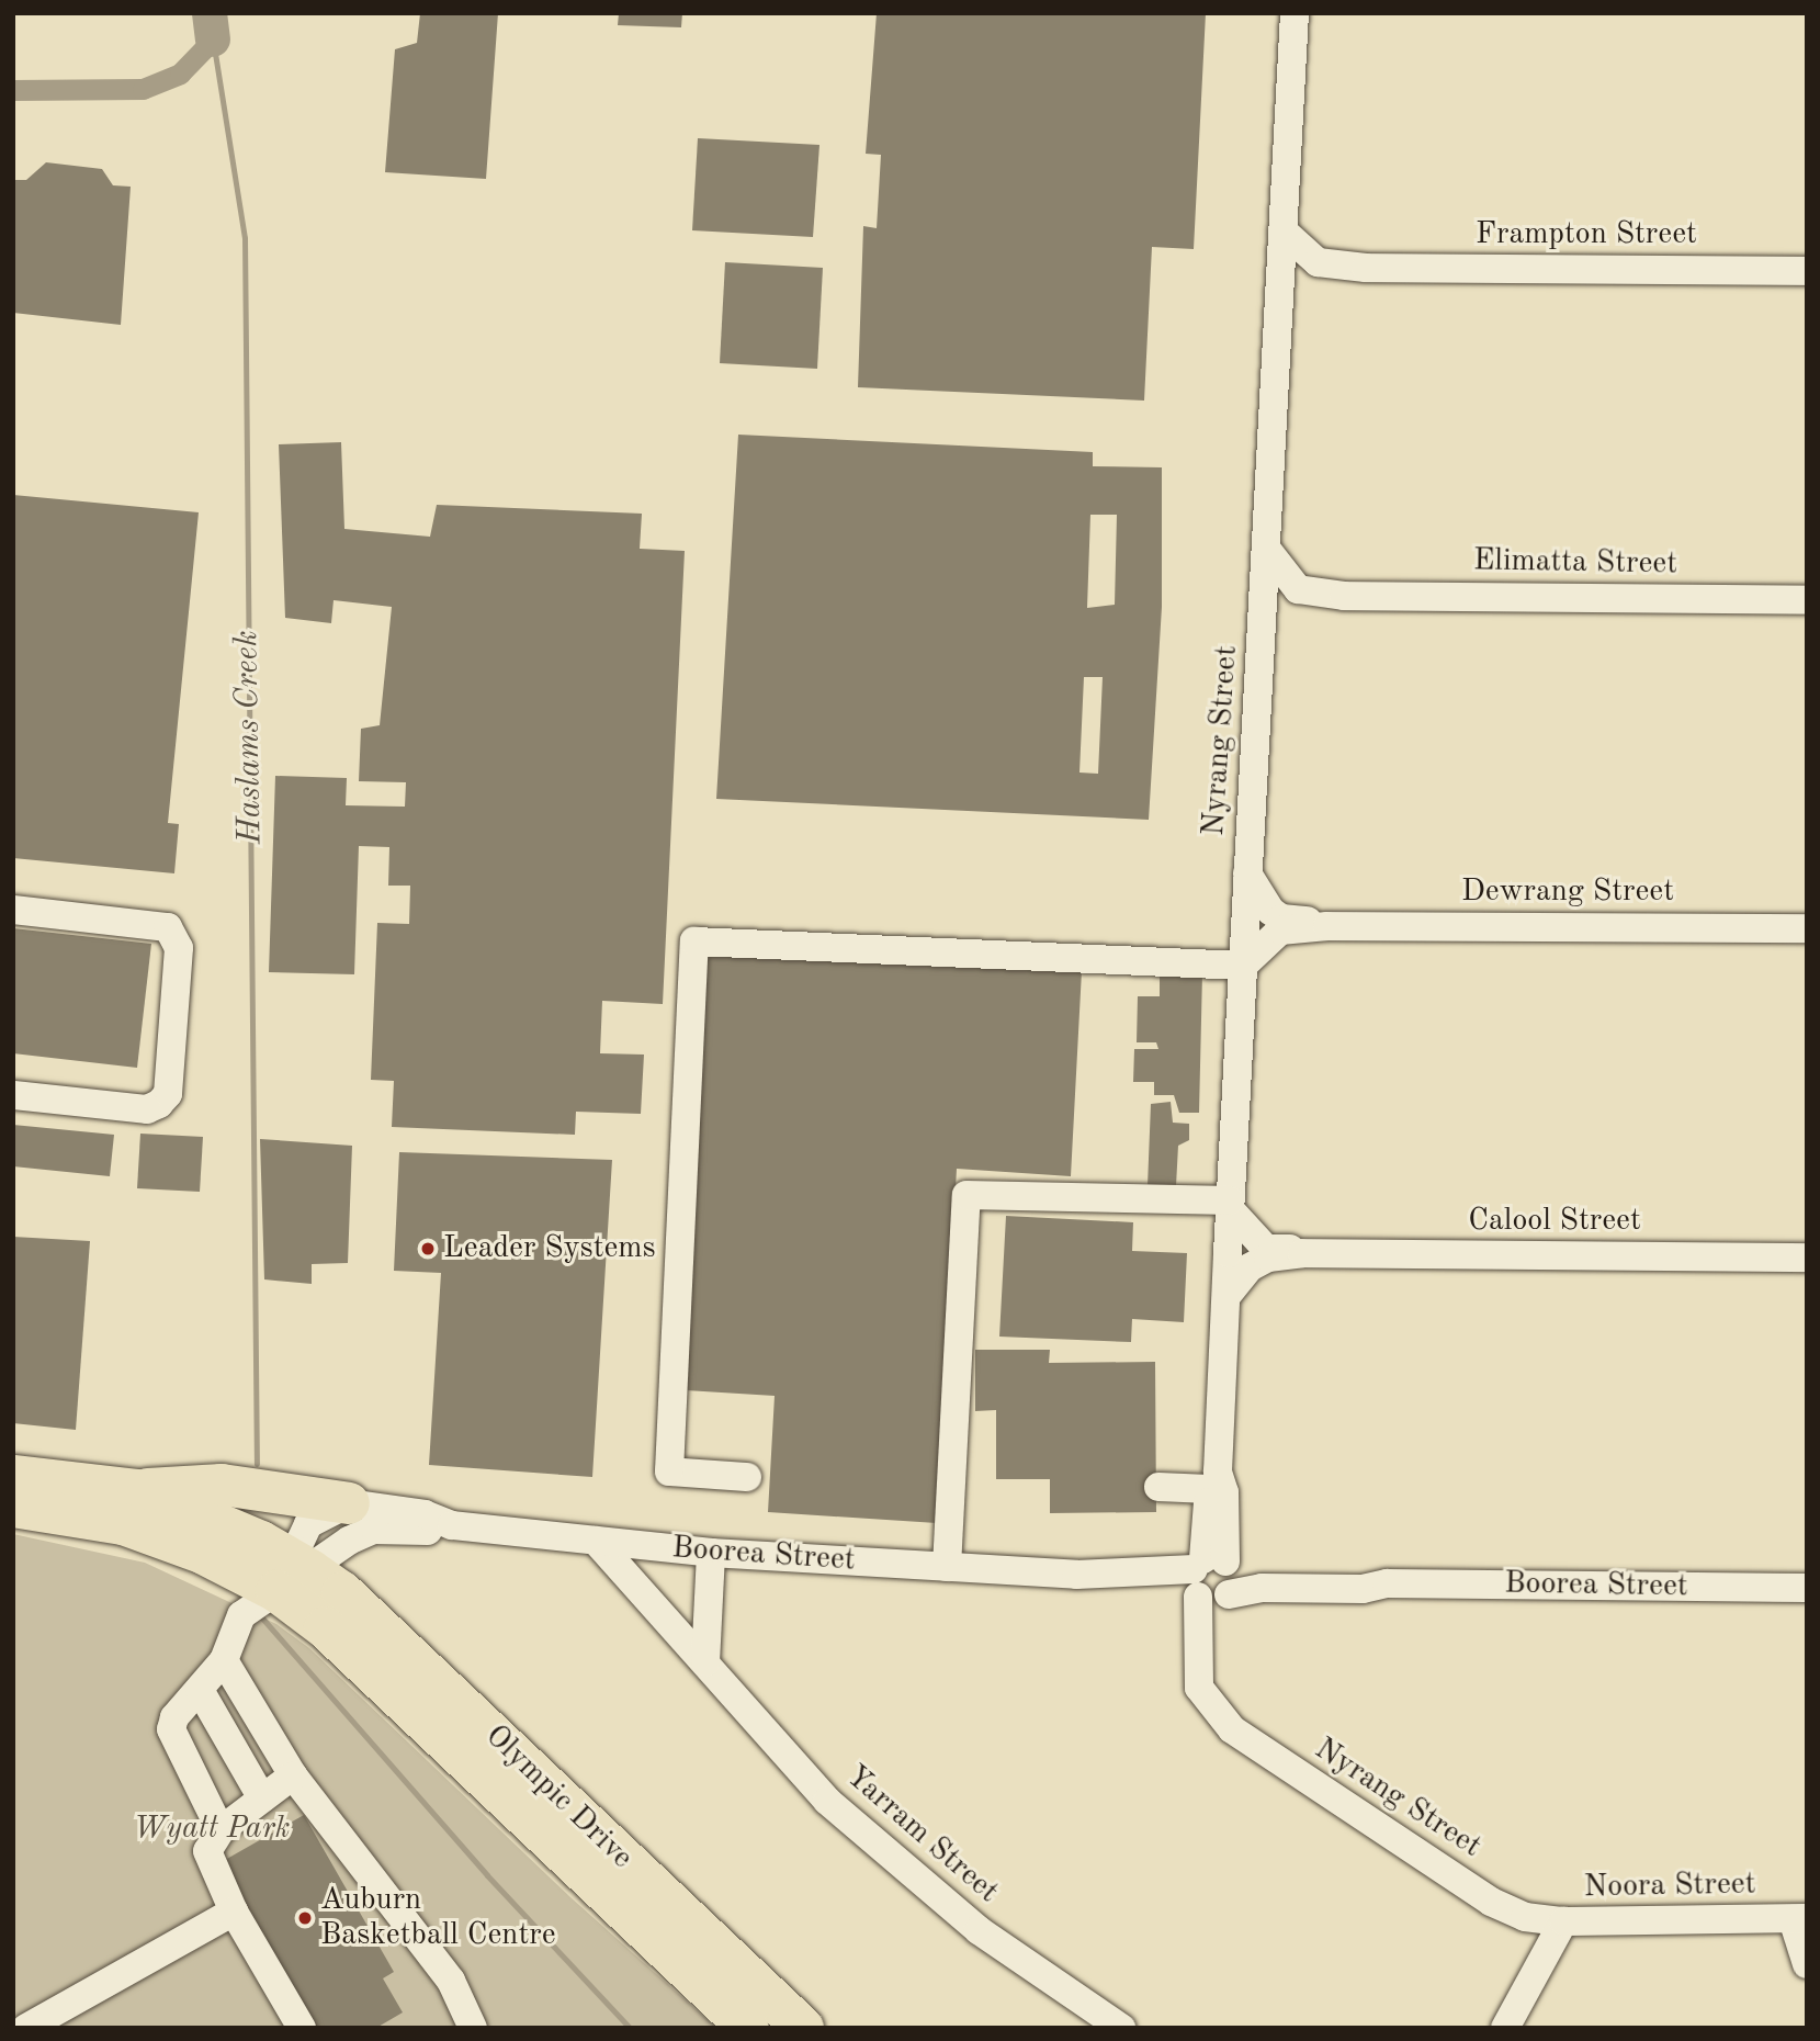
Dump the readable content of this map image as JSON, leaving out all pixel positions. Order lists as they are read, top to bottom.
{
  "streets": {
    "highway": ["Olympic Drive"],
    "street": [
      "Frampton Street",
      "Elimatta Street",
      "Nyrang Street",
      "Dewrang Street",
      "Calool Street",
      "Boorea Street",
      "Yarram Street",
      "Noora Street"
    ]
  },
  "crossings": [
    ["Frampton Street", "Nyrang Street"],
    ["Elimatta Street", "Nyrang Street"],
    ["Nyrang Street", "Dewrang Street"],
    ["Nyrang Street", "Calool Street"],
    ["Nyrang Street", "Boorea Street"],
    ["Nyrang Street", "Noora Street"],
    ["Boorea Street", "Olympic Drive"],
    ["Boorea Street", "Yarram Street"]
  ],
  "water": ["Haslams Creek"],
  "parks": ["Wyatt Park"],
  "places": ["Leader Systems", "Auburn Basketball Centre"]
}
